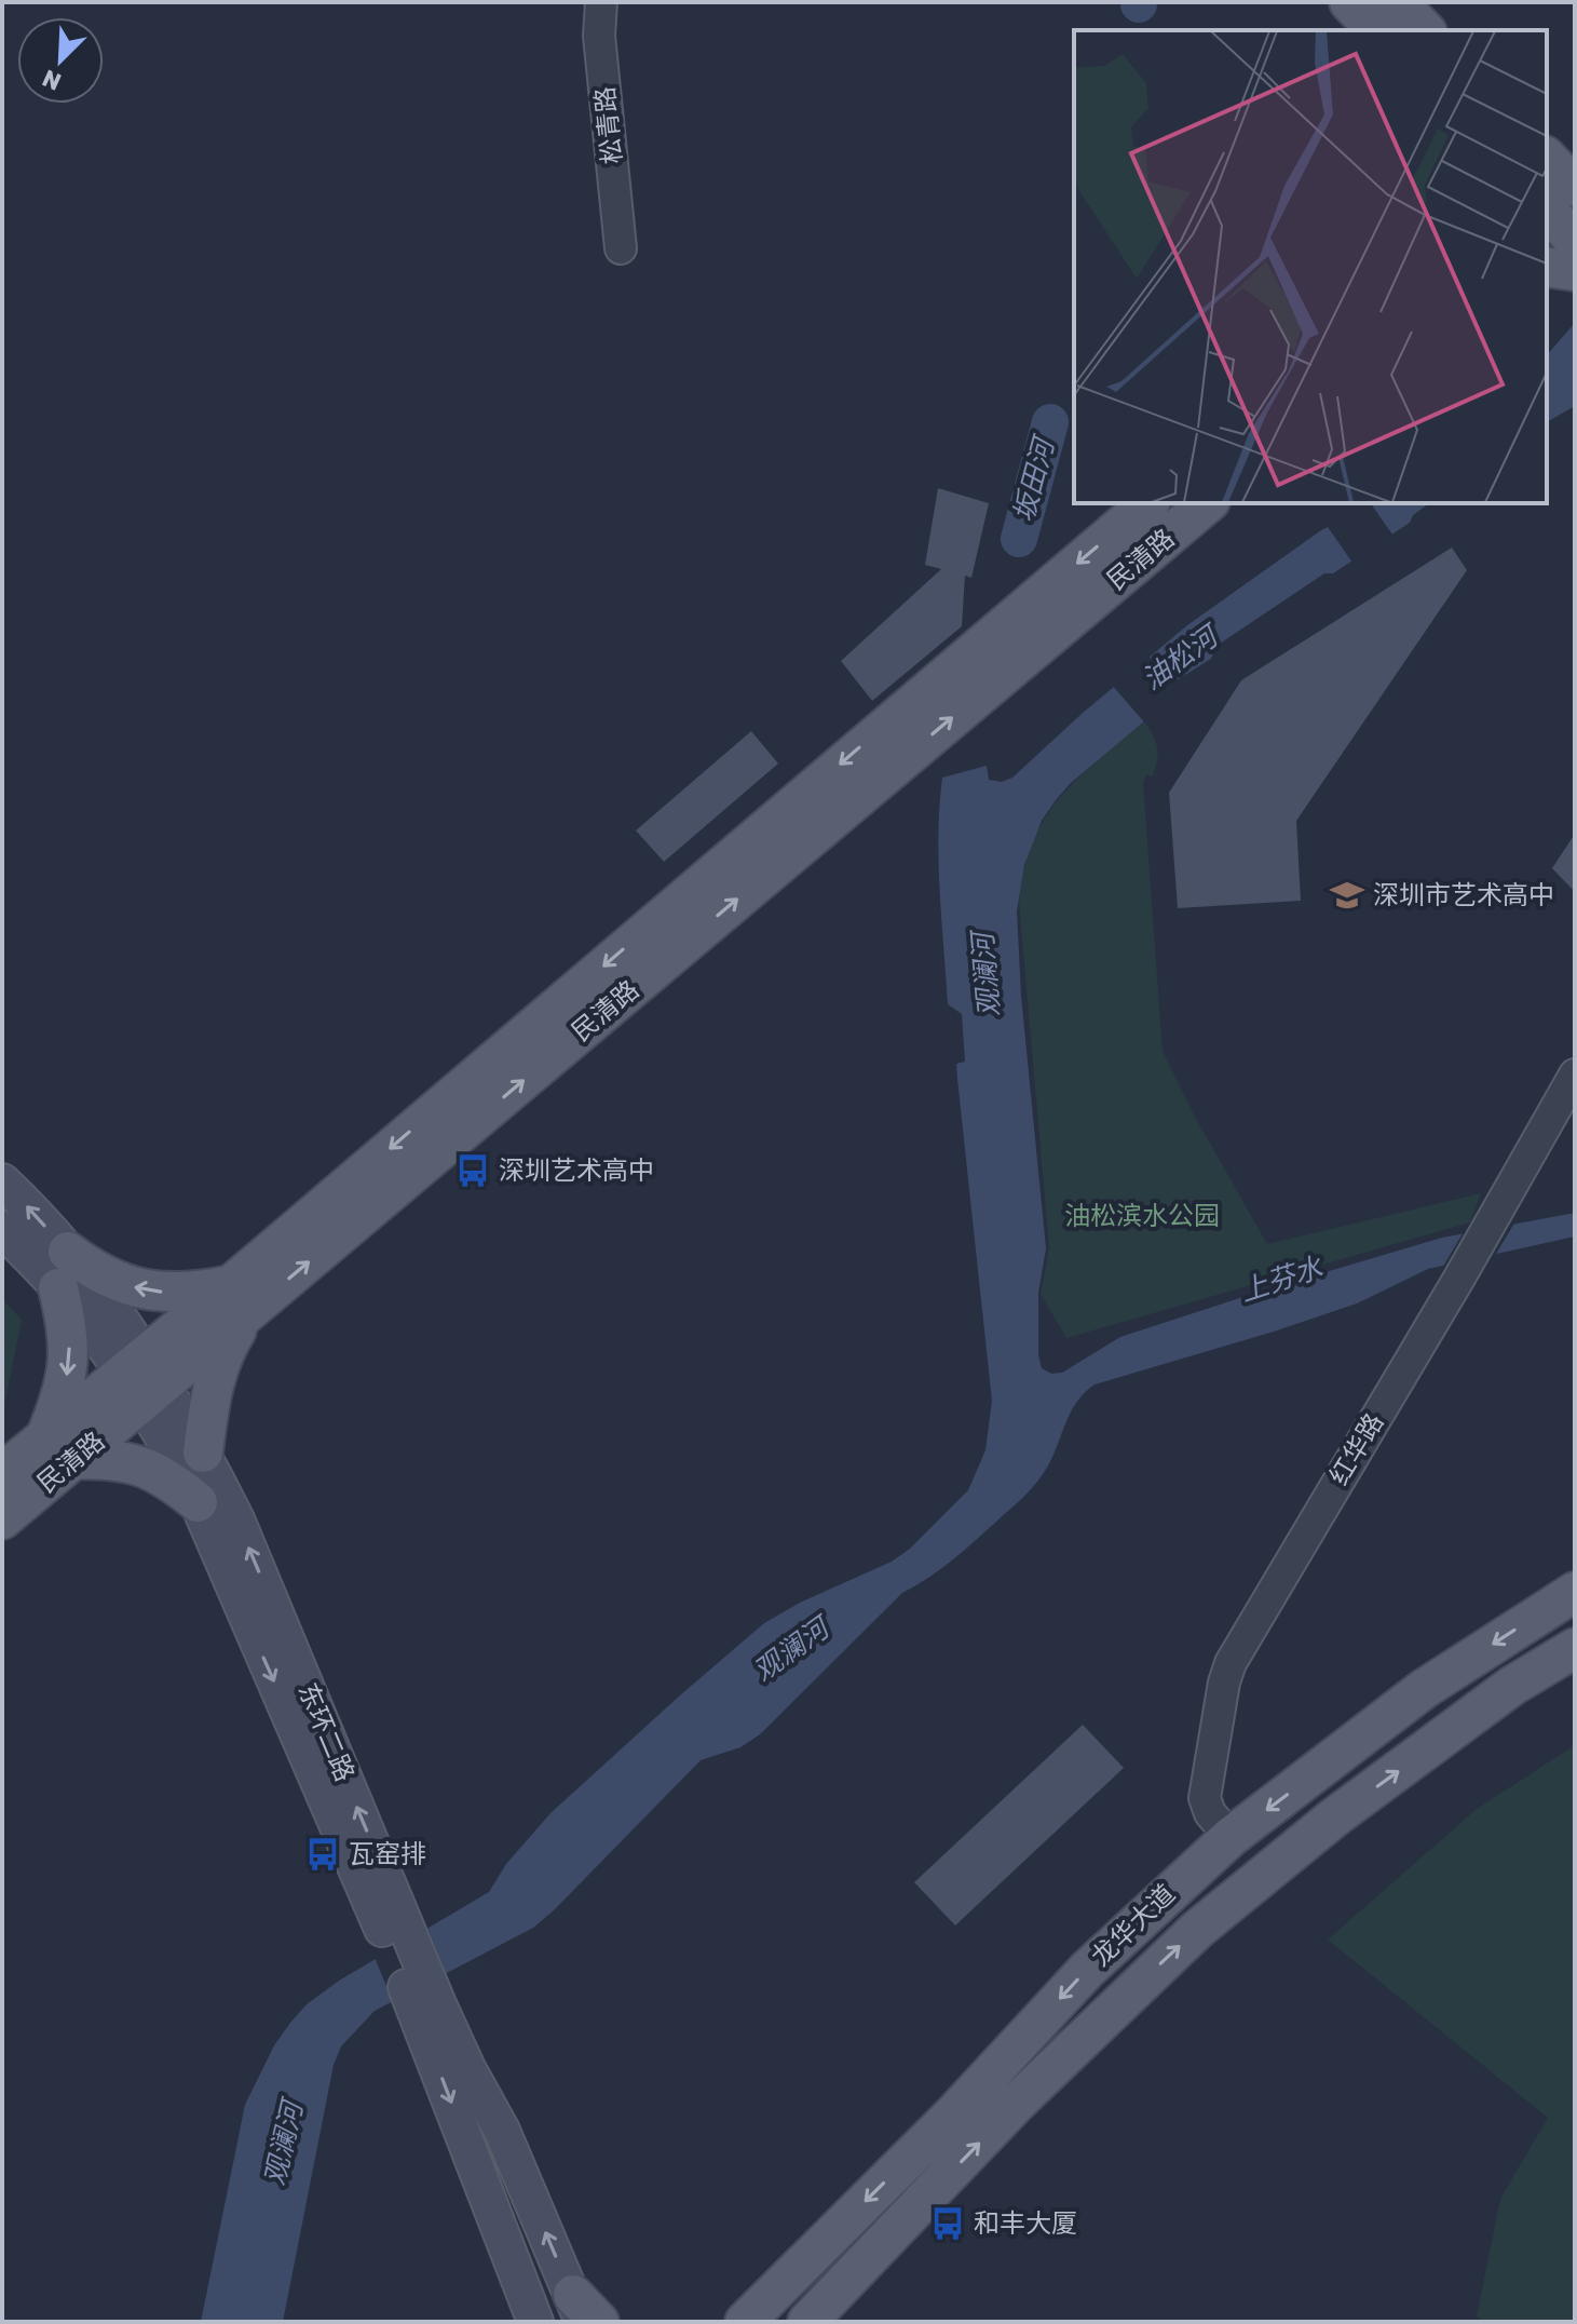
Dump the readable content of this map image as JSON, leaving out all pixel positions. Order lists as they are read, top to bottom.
{
  "streets": {
    "main road": ["民清路", "东环二路", "龙华大道"],
    "street": ["松青路", "红华路"]
  },
  "crossings": [
    ["民清路", "东环二路"],
    ["红华路", "龙华大道"]
  ],
  "water": [
    "坂田河",
    "油松河",
    "观澜河",
    "上芬水"
  ],
  "parks": ["油松滨水公园"],
  "places": {
    "school or university": ["深圳市艺术高中"],
    "bus stop": ["深圳艺术高中", "瓦窑排", "和丰大厦"]
  },
  "north": "bottom left"
}
